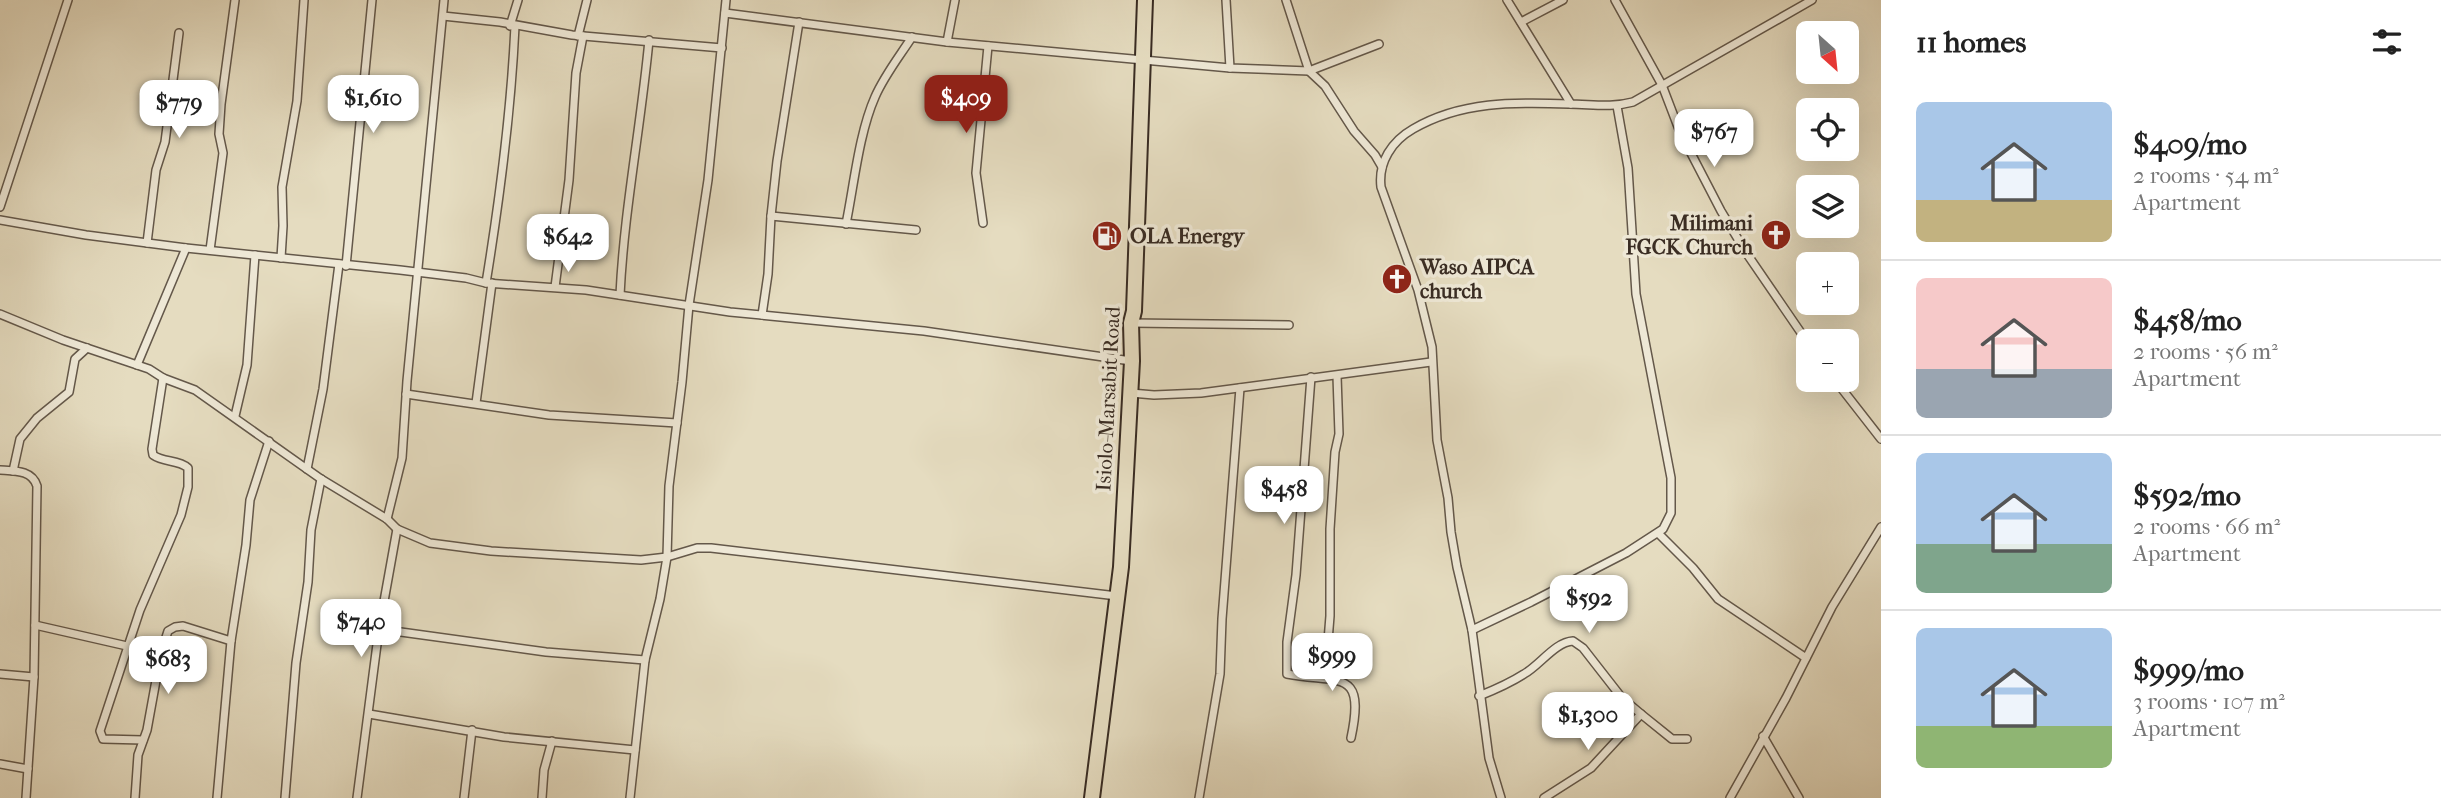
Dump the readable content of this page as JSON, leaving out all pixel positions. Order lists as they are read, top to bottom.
{
  "streets": {
    "highway": ["Isiolo-Marsabit Road"]
  },
  "places": {
    "church": ["Milimani FGCK Church", "Waso AIPCA church"],
    "fuel station": ["OLA Energy"]
  },
  "north": "bottom right",
  "page": {
    "heading": "11 homes",
    "map_buttons": ["+", "−"],
    "price": [
      "$1,610",
      "$409",
      "$779",
      "$767",
      "$642",
      "$458",
      "$592",
      "$740",
      "$999",
      "$683",
      "$1,300"
    ],
    "list": [
      {
        "name": "$409/mo",
        "note": "2 rooms · 54 m² · Apartment"
      },
      {
        "name": "$458/mo",
        "note": "2 rooms · 56 m² · Apartment"
      },
      {
        "name": "$592/mo",
        "note": "2 rooms · 66 m² · Apartment"
      },
      {
        "name": "$999/mo",
        "note": "3 rooms · 107 m² · Apartment"
      }
    ]
  }
}
